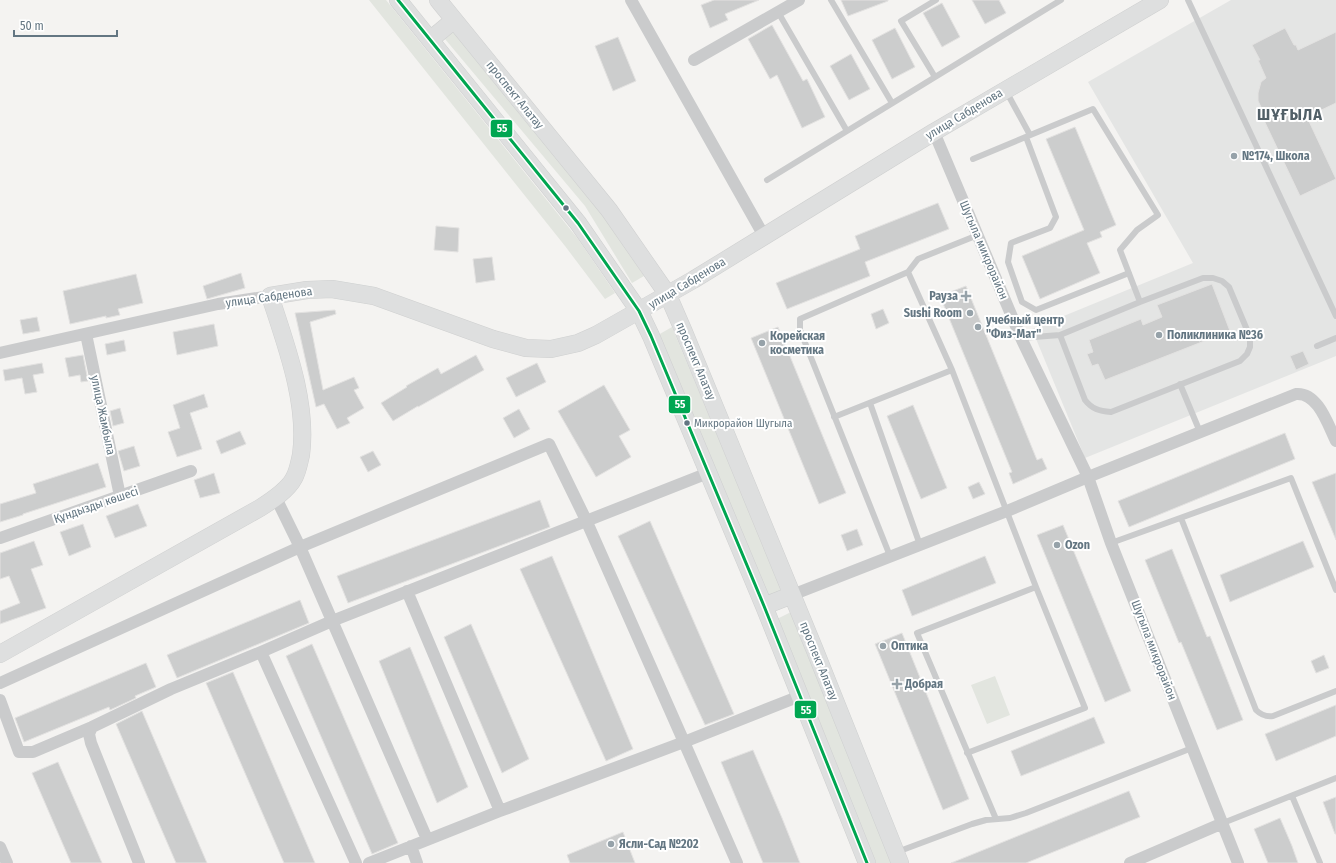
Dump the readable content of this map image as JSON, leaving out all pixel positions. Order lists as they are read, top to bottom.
{
  "streets": {
    "main road": ["проспект Алатау", "улица Сабденова"],
    "street": ["Шугыла микрорайон", "улица Жамбыла", "Құндызды көшесі"]
  },
  "crossings": [
    ["проспект Алатау", "улица Сабденова"],
    ["улица Сабденова", "Шугыла микрорайон"],
    ["улица Сабденова", "улица Жамбыла"],
    ["улица Жамбыла", "Құндызды көшесі"]
  ],
  "districts": ["ШҰҒЫЛА"],
  "places": {
    "other": [
      "№174, Школа",
      "Sushi Room",
      "учебный центр \"Физ-Мат\"",
      "Поликлиника №36",
      "Корейская косметика",
      "Микрорайон Шугыла",
      "Ozon",
      "Оптика",
      "Ясли-Сад №202"
    ],
    "health": ["Рауза", "Добрая"]
  },
  "lines": ["transit line 55"],
  "scale_bar": "50 m"
}
